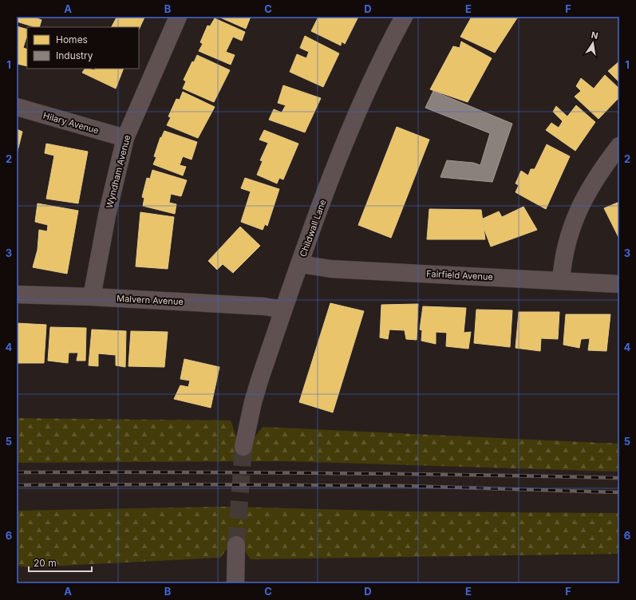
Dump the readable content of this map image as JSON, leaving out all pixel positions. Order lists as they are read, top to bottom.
{
  "streets": {
    "street": [
      "Hilary Avenue",
      "Wyndham Avenue",
      "Childwall Lane",
      "Fairfield Avenue",
      "Malvern Avenue"
    ]
  },
  "crossings": [
    ["Hilary Avenue", "Wyndham Avenue"],
    ["Wyndham Avenue", "Malvern Avenue"],
    ["Childwall Lane", "Fairfield Avenue"],
    ["Childwall Lane", "Malvern Avenue"]
  ],
  "legend": ["Homes", "Industry"],
  "scale_bar": "20 m",
  "north": "top",
  "grid": {
    "columns": [
      "A",
      "B",
      "C",
      "D",
      "E",
      "F"
    ],
    "rows": [
      "1",
      "2",
      "3",
      "4",
      "5",
      "6"
    ]
  }
}
